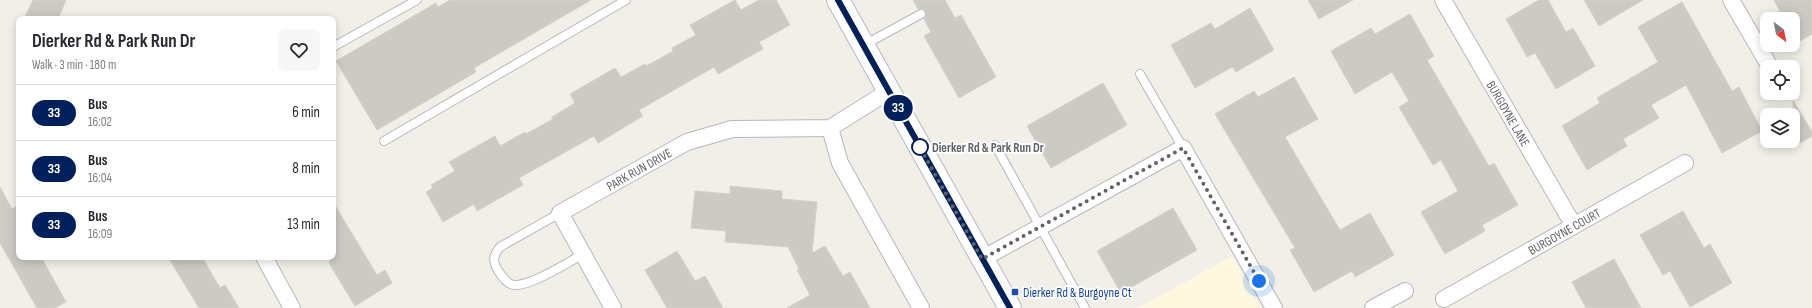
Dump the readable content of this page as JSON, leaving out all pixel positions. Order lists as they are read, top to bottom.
{
  "streets": {
    "street": ["BURGOYNE LANE", "PARK RUN DRIVE", "BURGOYNE COURT"]
  },
  "crossings": [
    ["BURGOYNE LANE", "BURGOYNE COURT"]
  ],
  "places": {
    "other": ["Dierker Rd & Park Run Dr"],
    "transit": ["Dierker Rd & Burgoyne Ct"]
  },
  "lines": ["bus line 33"],
  "north": "bottom right",
  "page": {
    "on_map": "33",
    "heading": ["Dierker Rd & Park Run Dr", "Walk · 3 min · 180 m"],
    "list": [
      {
        "mark": "33",
        "name": "Bus",
        "note": "16:02",
        "value": "6 min"
      },
      {
        "mark": "33",
        "name": "Bus",
        "note": "16:04",
        "value": "8 min"
      },
      {
        "mark": "33",
        "name": "Bus",
        "note": "16:09",
        "value": "13 min"
      }
    ]
  }
}
